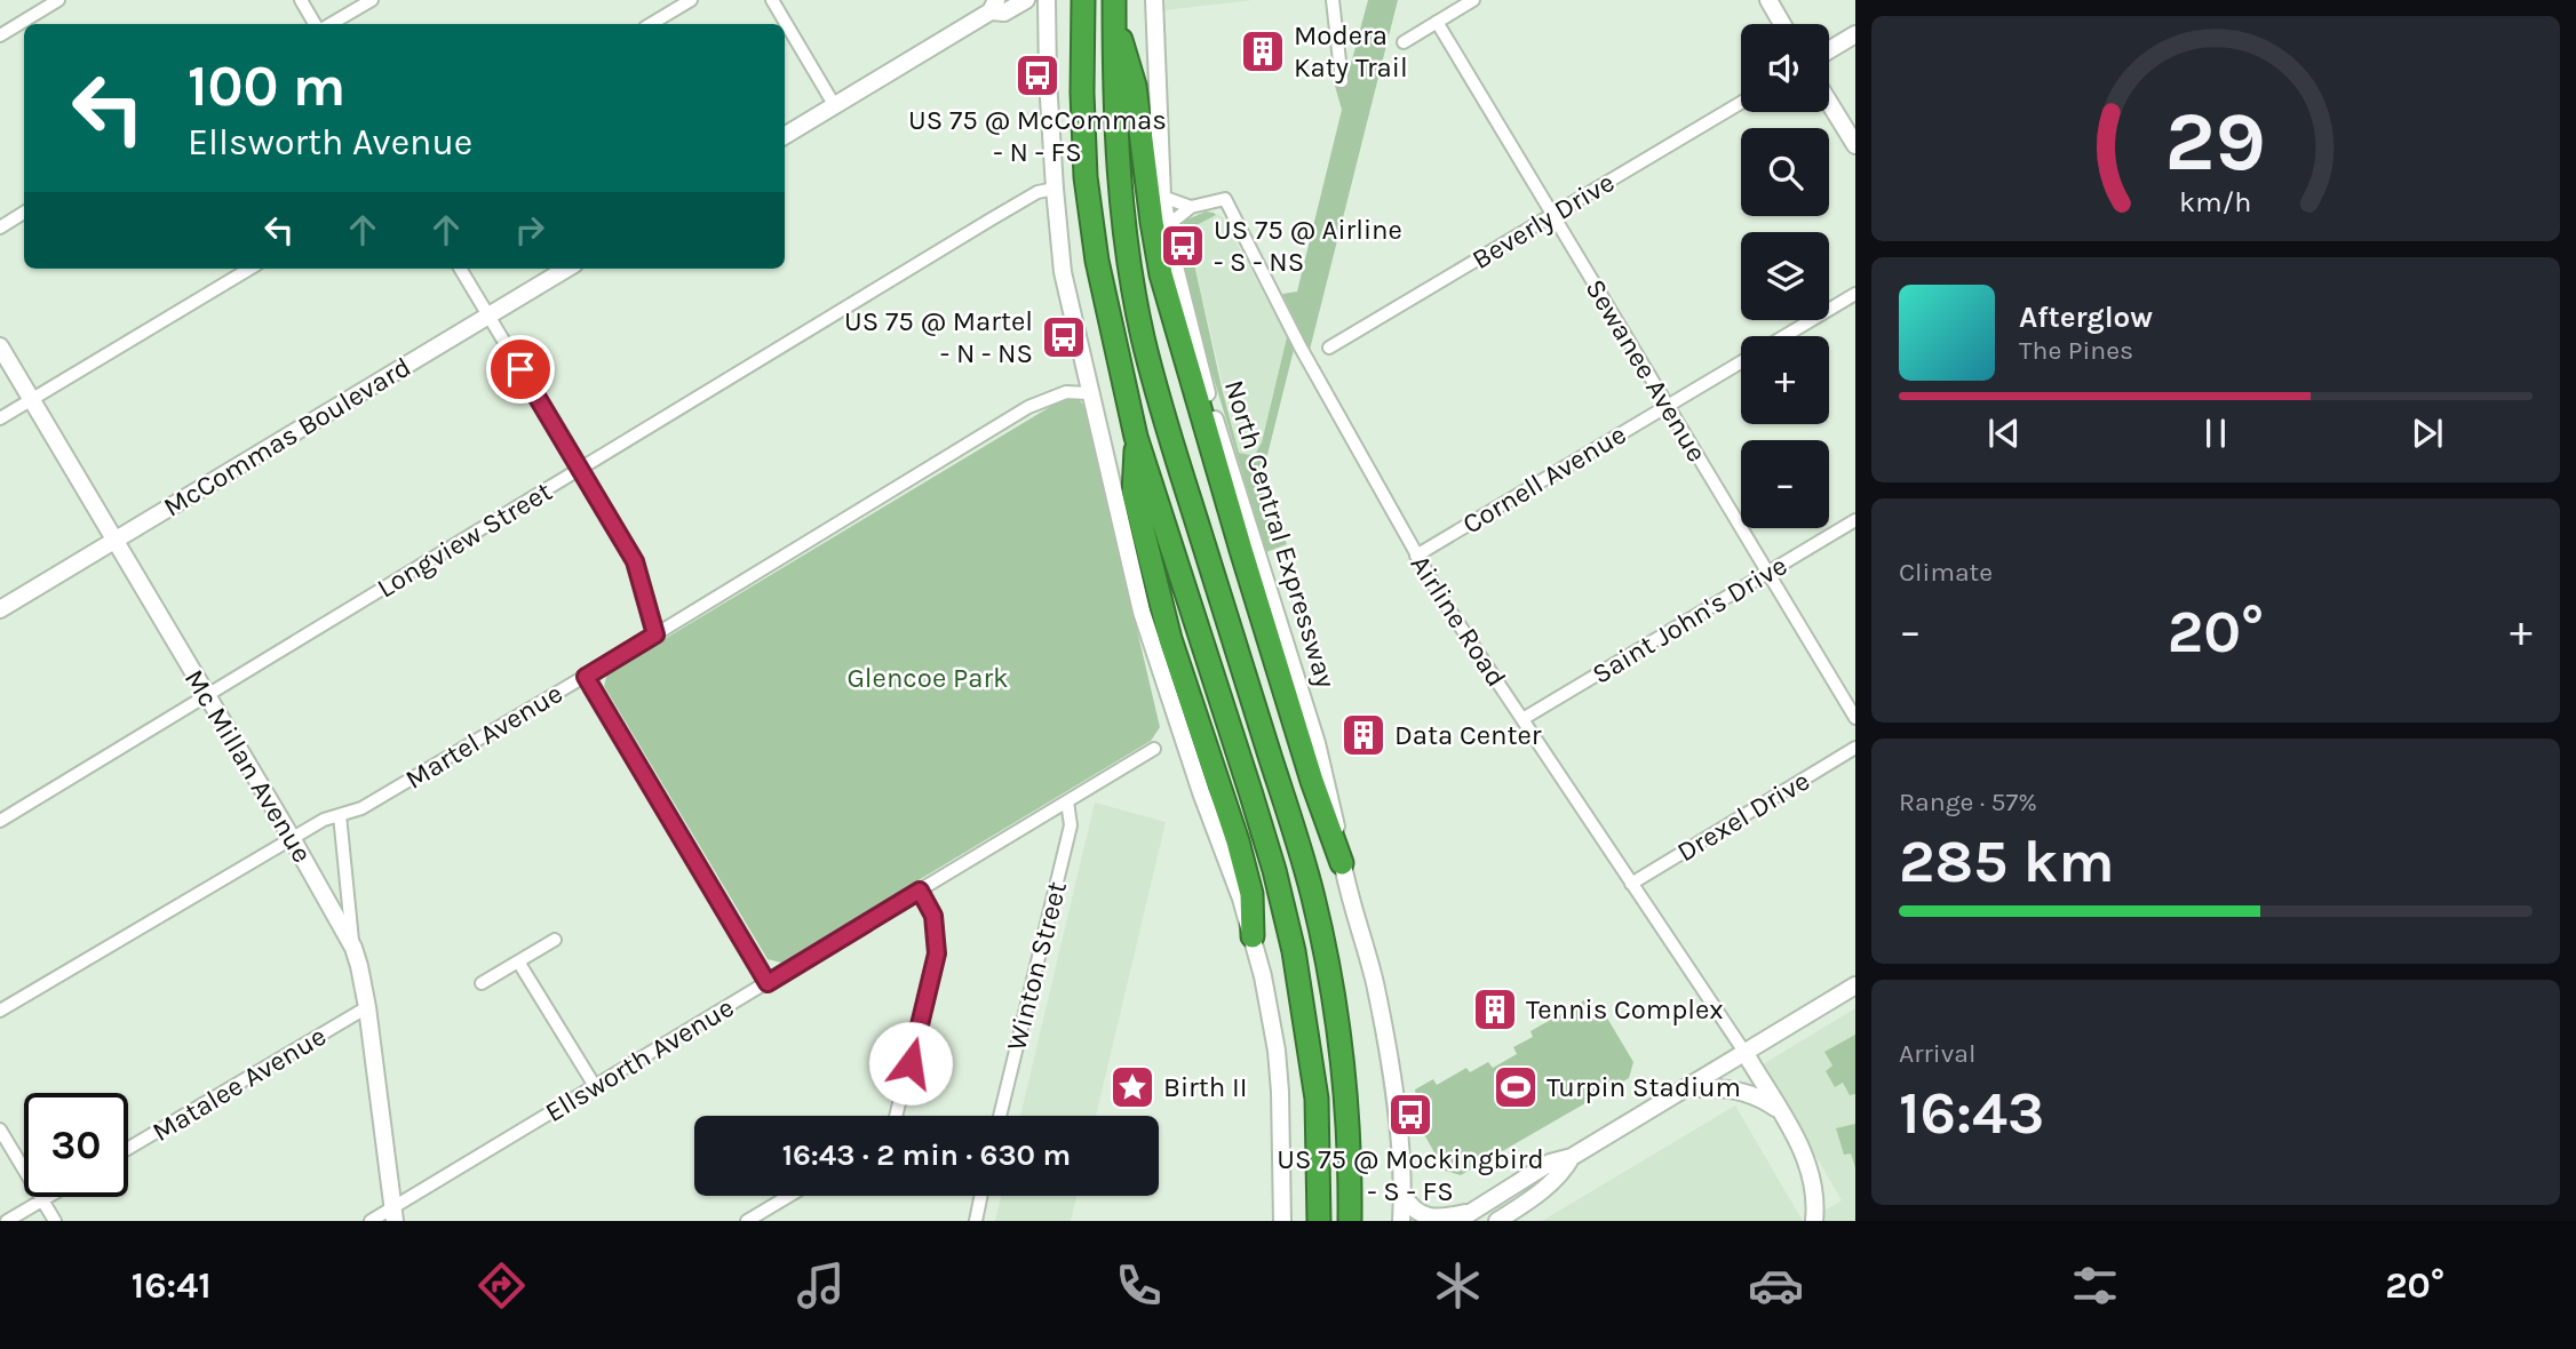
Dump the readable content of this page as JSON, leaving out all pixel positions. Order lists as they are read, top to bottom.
{
  "streets": {
    "main road": ["McCommas Boulevard", "North Central Expressway", "Mc Millan Avenue"],
    "street": [
      "Beverly Drive",
      "Sewanee Avenue",
      "Cornell Avenue",
      "Longview Street",
      "Saint John's Drive",
      "Airline Road",
      "Martel Avenue",
      "Drexel Drive",
      "Winton Street",
      "Ellsworth Avenue",
      "Matalee Avenue"
    ]
  },
  "crossings": [
    ["Beverly Drive", "Sewanee Avenue"],
    ["Sewanee Avenue", "Cornell Avenue"],
    ["Sewanee Avenue", "Saint John's Drive"],
    ["McCommas Boulevard", "Mc Millan Avenue"],
    ["Cornell Avenue", "Airline Road"],
    ["North Central Expressway", "Airline Road"],
    ["Longview Street", "Mc Millan Avenue"],
    ["Saint John's Drive", "Airline Road"],
    ["Airline Road", "Drexel Drive"],
    ["Martel Avenue", "Mc Millan Avenue"],
    ["Mc Millan Avenue", "Ellsworth Avenue"],
    ["Mc Millan Avenue", "Matalee Avenue"],
    ["Winton Street", "Ellsworth Avenue"]
  ],
  "parks": ["Glencoe Park"],
  "places": {
    "building": ["Modera Katy Trail", "Data Center", "Tennis Complex"],
    "bus stop": [
      "US 75 @ McCommas - N - FS",
      "US 75 @ Airline - S - NS",
      "US 75 @ Martel - N - NS",
      "US 75 @ Mockingbird - S - FS"
    ],
    "place": ["Birth II"],
    "sports": ["Turpin Stadium"]
  },
  "page": {
    "map_buttons": ["+", "−"],
    "turn": ["100 m", "Ellsworth Avenue"],
    "song": ["Afterglow", "The Pines"],
    "tile": [
      "Climate",
      ["Range · 57%", "285 km"],
      ["Arrival", "16:43"]
    ],
    "heat": ["−", "20°", "+"],
    "limit": "30",
    "trip": "16:43 · 2 min · 630 m",
    "tabs": ["16:41", "20°"],
    "gauge": ["29", "km/h"]
  }
}
